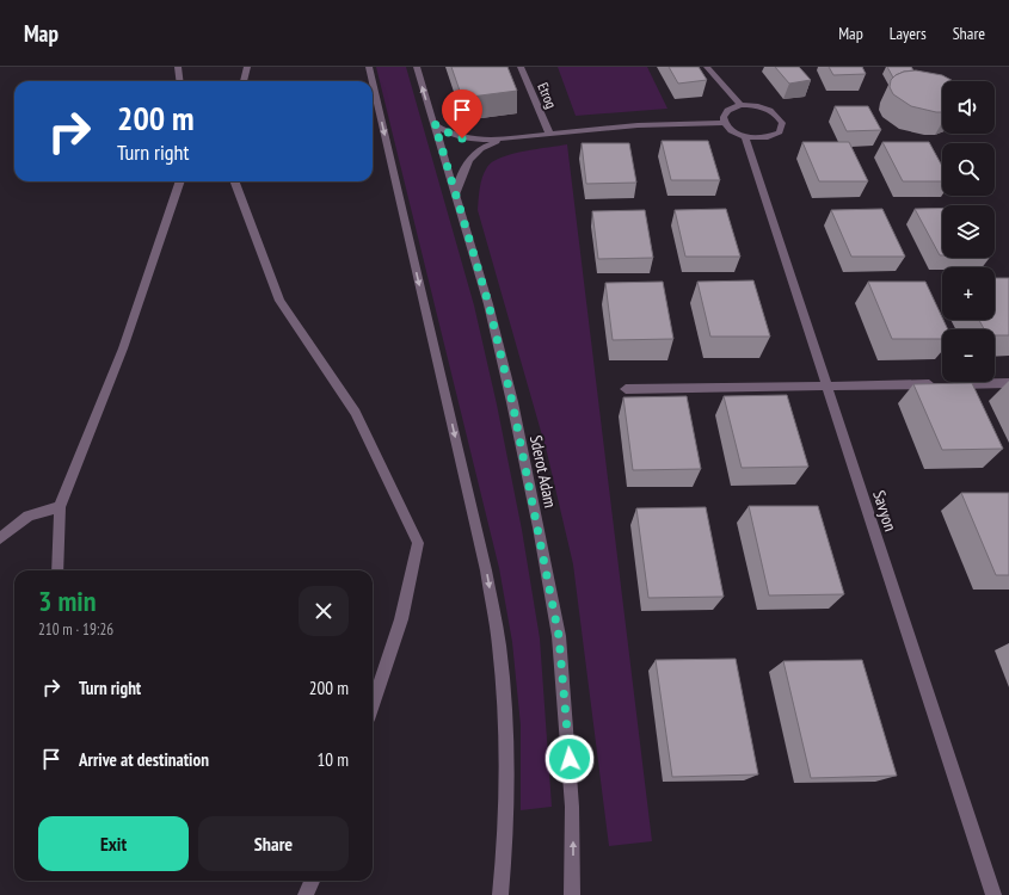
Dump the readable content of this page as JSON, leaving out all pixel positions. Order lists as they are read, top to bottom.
{
  "streets": {
    "street": ["Etrog", "Sderot Adam", "Savyon"]
  },
  "page": {
    "header": "Map",
    "nav": ["Map", "Layers", "Share"],
    "map_buttons": ["+", "−"],
    "turn": ["200 m", "Turn right"],
    "heading": ["3 min", "210 m · 19:26"],
    "list": [
      {
        "name": "Turn right",
        "value": "200 m"
      },
      {
        "name": "Arrive at destination",
        "value": "10 m"
      }
    ],
    "buttons": ["Exit", "Share"]
  }
}
